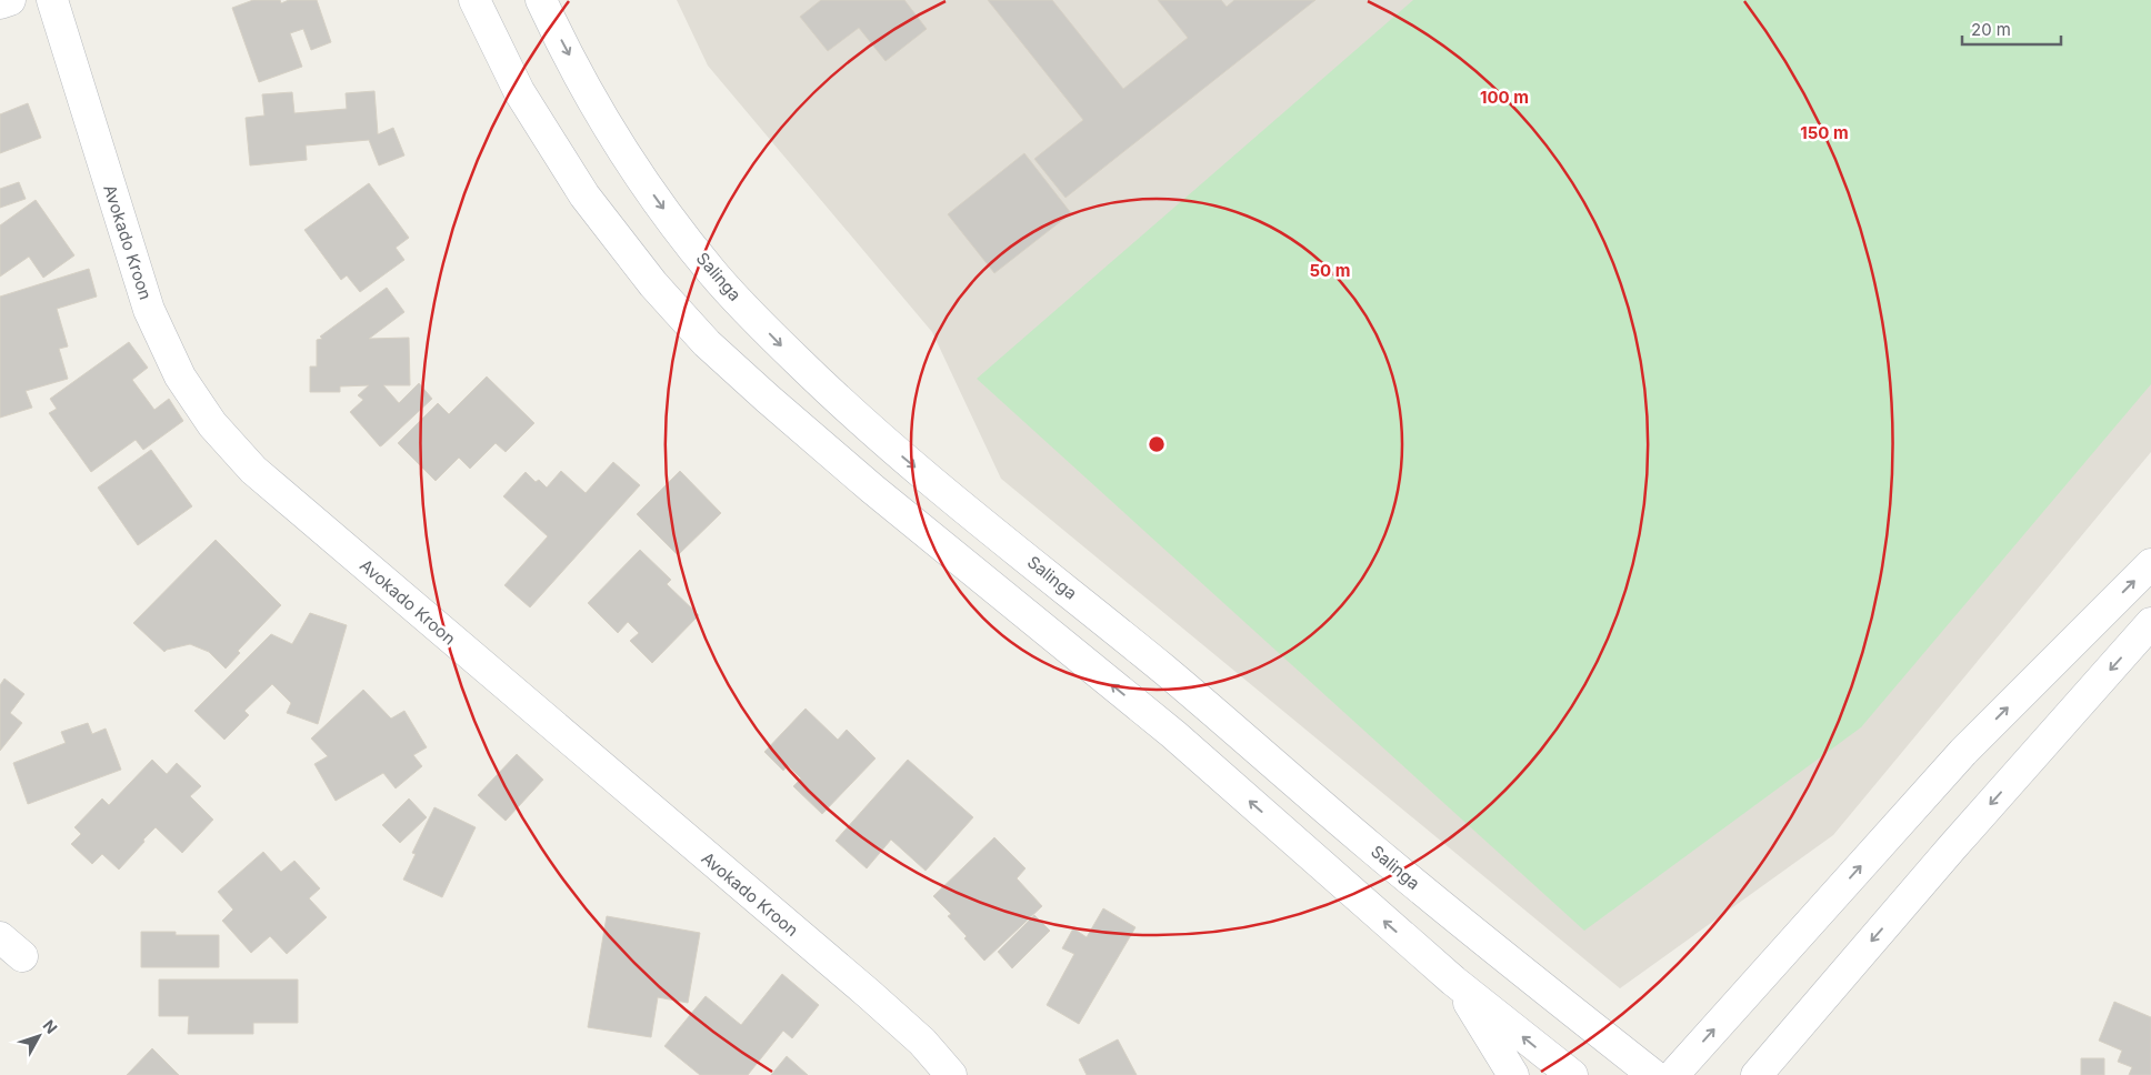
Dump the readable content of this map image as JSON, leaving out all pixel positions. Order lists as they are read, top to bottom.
{
  "streets": {
    "street": ["Avokado Kroon", "Salinga"]
  },
  "scale_bar": "20 m",
  "north": "top right",
  "rings": ["100 m", "150 m", "50 m"]
}
